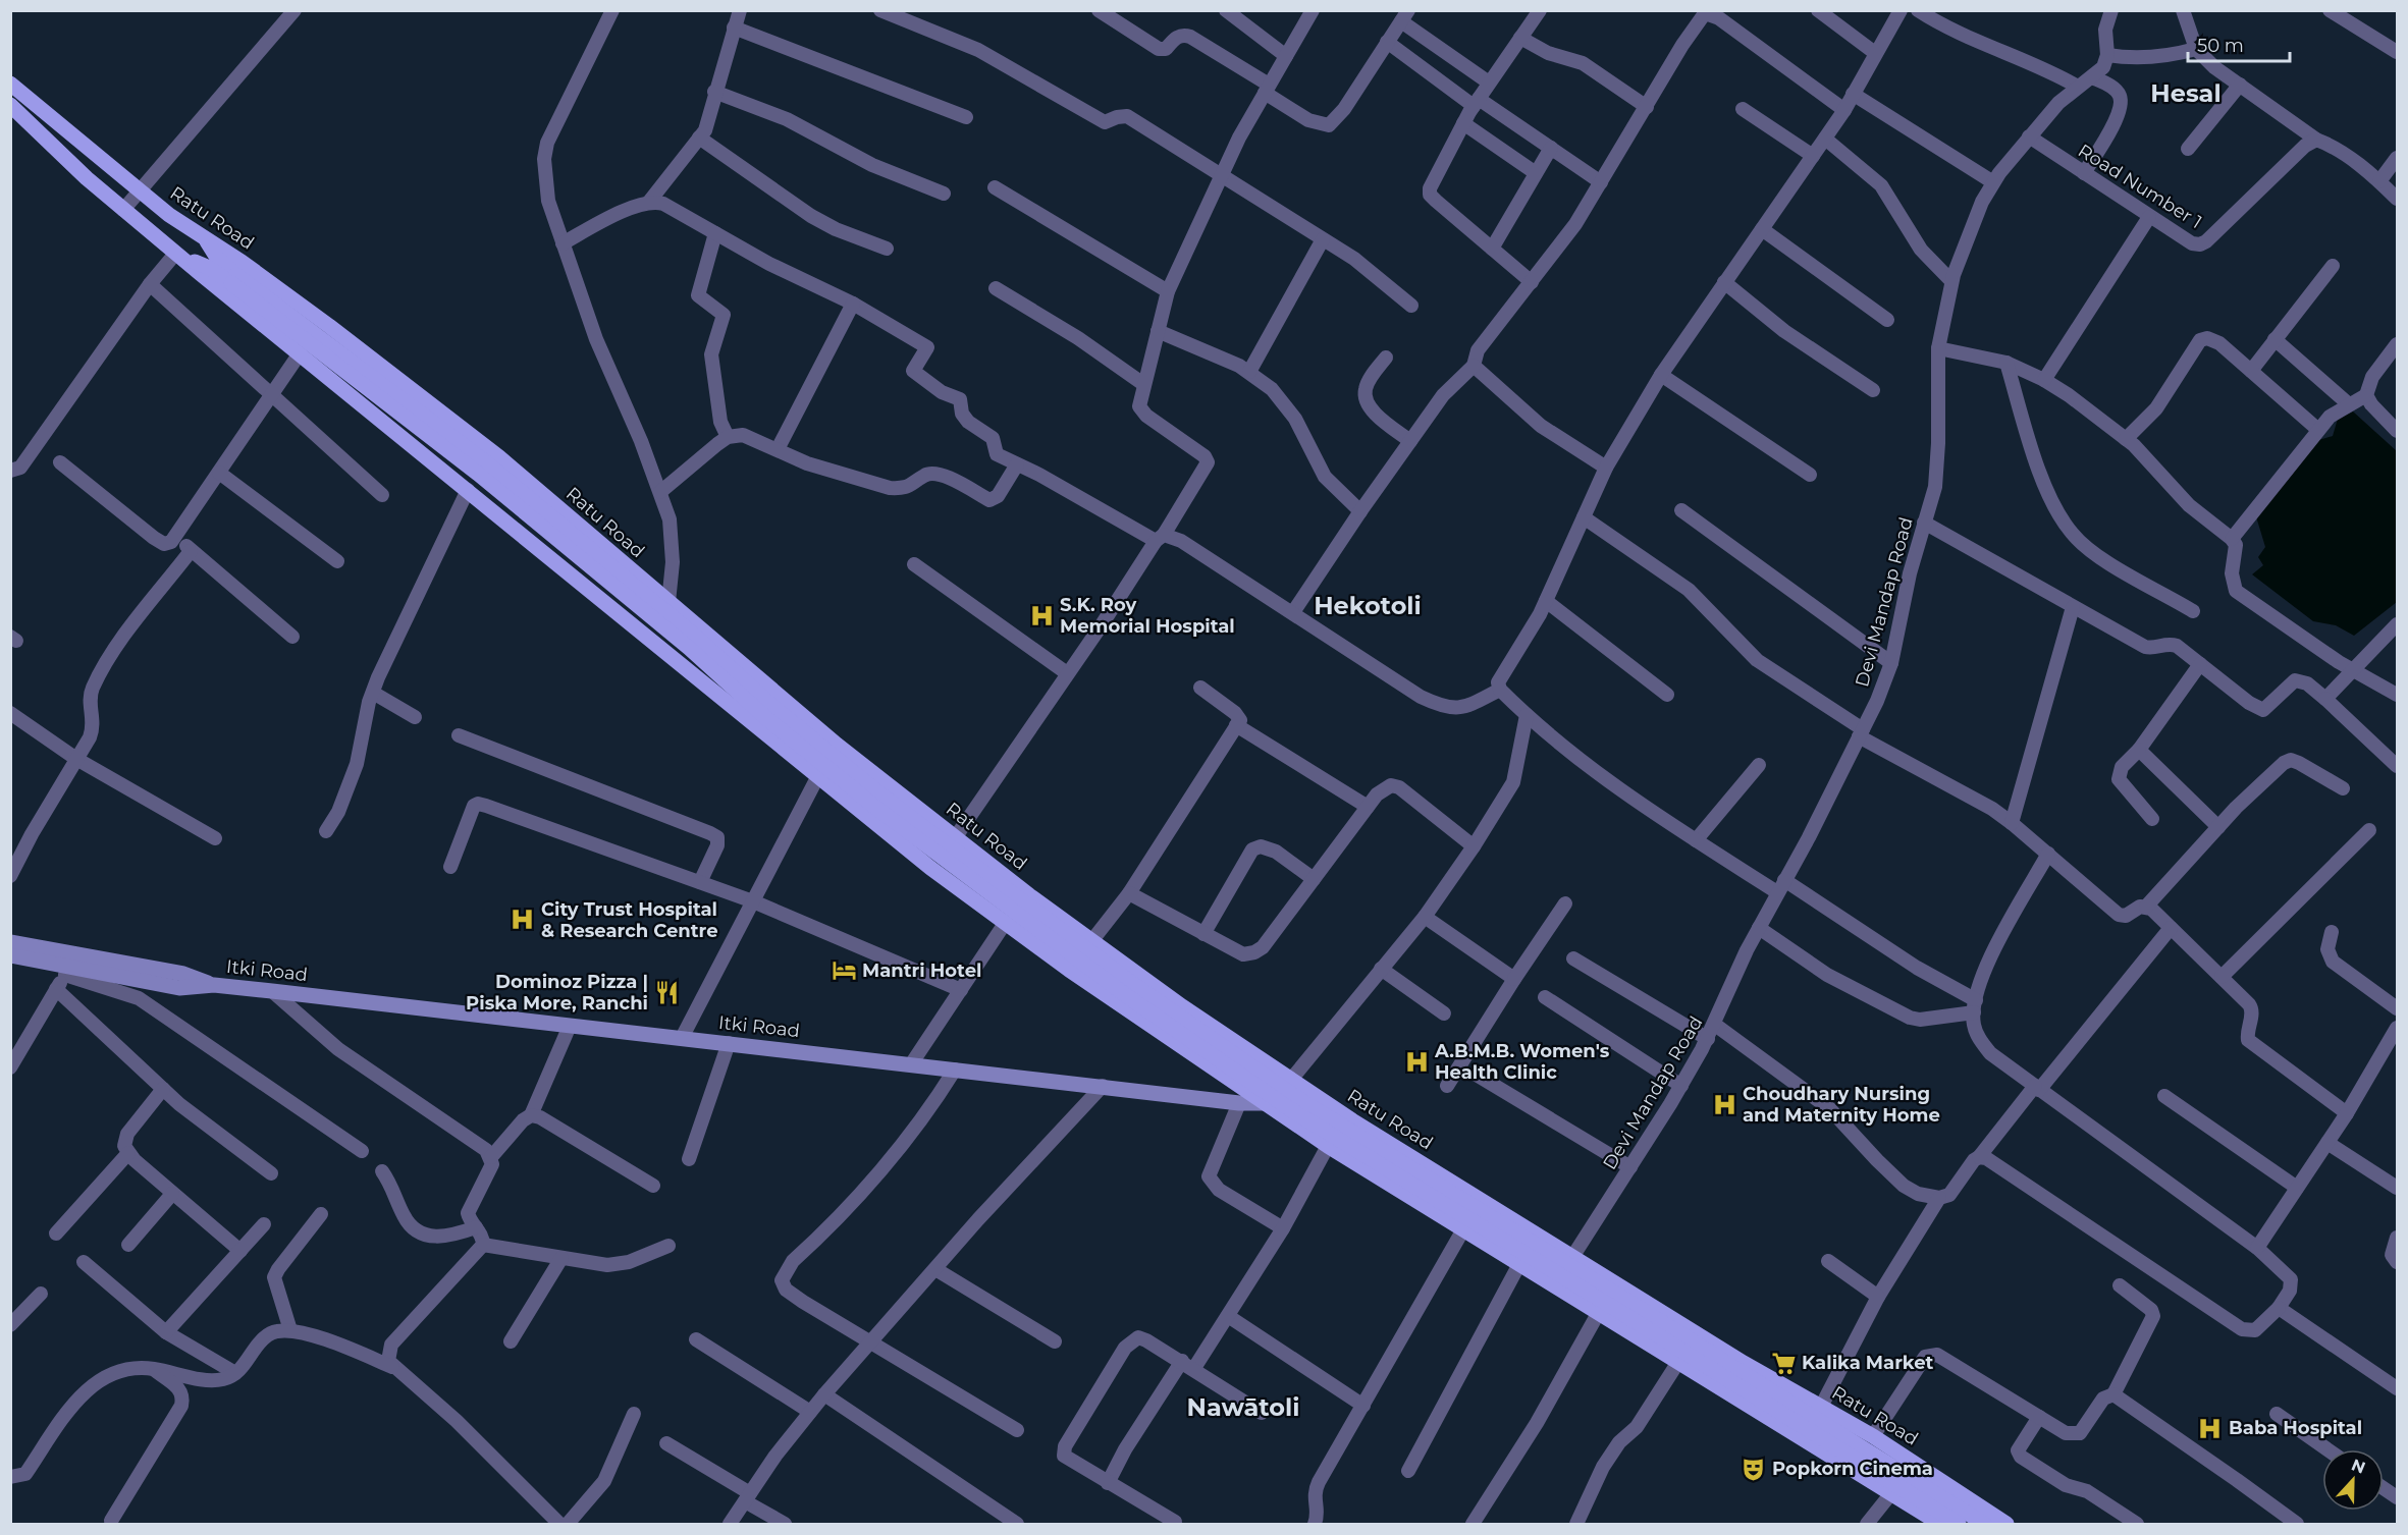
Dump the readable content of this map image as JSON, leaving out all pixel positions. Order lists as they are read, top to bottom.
{
  "streets": {
    "main road": ["Ratu Road"],
    "street": ["Road Number 1", "Devi Mandap Road", "Itki Road"]
  },
  "crossings": [
    ["Road Number 1", "Devi Mandap Road"],
    ["Ratu Road", "Devi Mandap Road"]
  ],
  "districts": ["Hesal", "Hekotoli", "Nawātoli"],
  "places": {
    "hospital": [
      "S.K. Roy Memorial Hospital",
      "City Trust Hospital & Research Centre",
      "A.B.M.B. Women's Health Clinic",
      "Choudhary Nursing and Maternity Home",
      "Baba Hospital"
    ],
    "hotel": ["Mantri Hotel"],
    "restaurant": ["Dominoz Pizza | Piska More, Ranchi"],
    "supermarket": ["Kalika Market"],
    "theatre": ["Popkorn Cinema"]
  },
  "scale_bar": "50 m",
  "north": "top"
}
